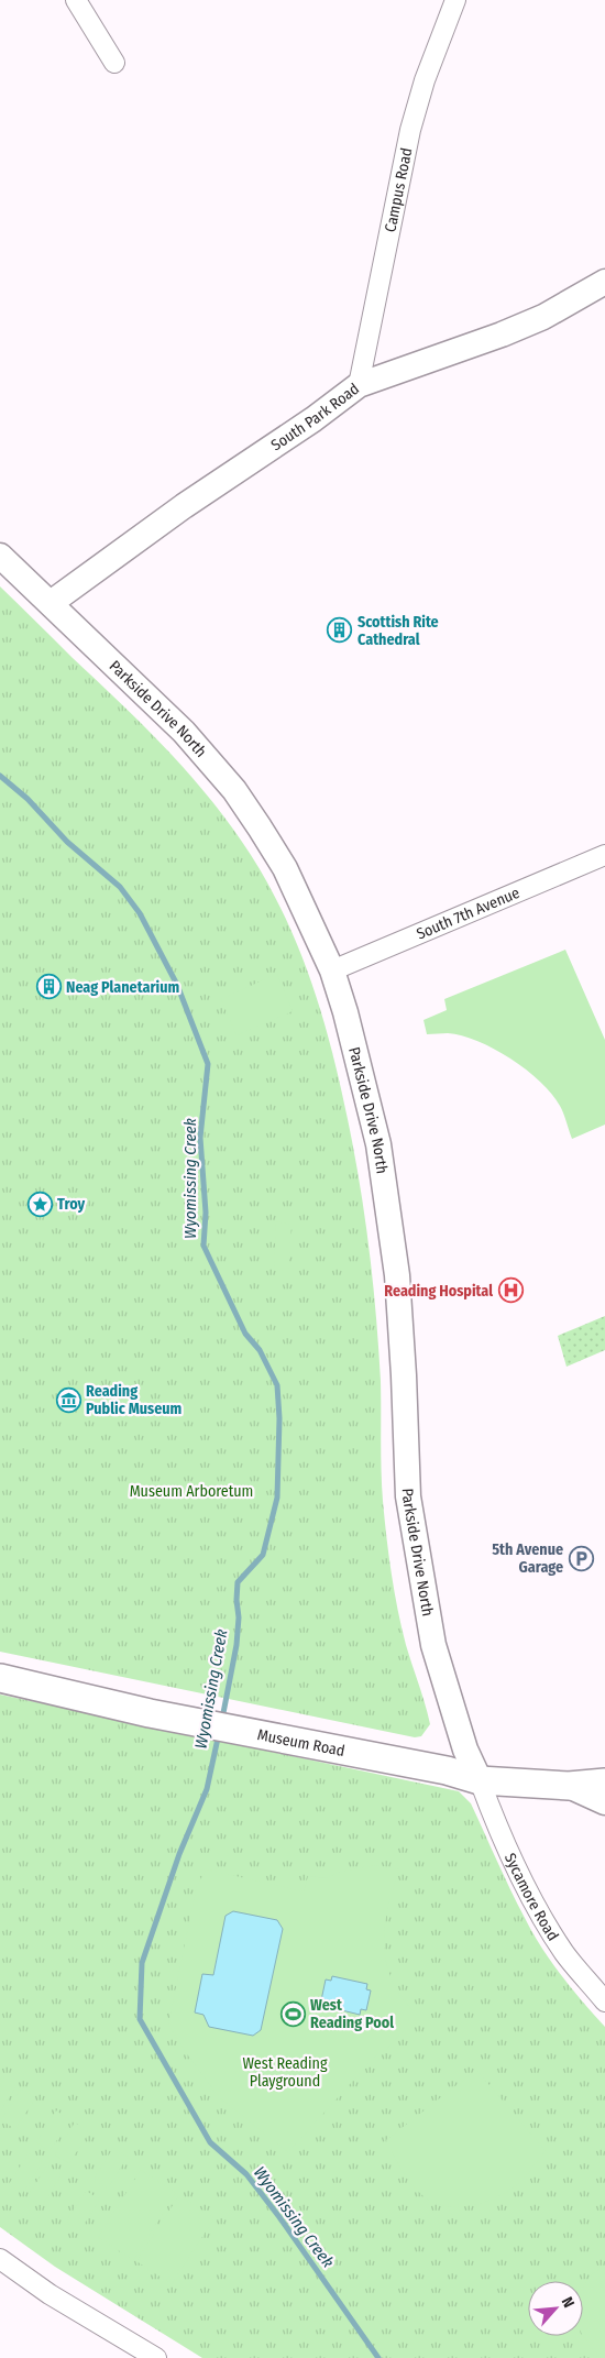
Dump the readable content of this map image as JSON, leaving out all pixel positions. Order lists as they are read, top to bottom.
{
  "streets": {
    "main road": ["Museum Road"],
    "street": [
      "Campus Road",
      "South Park Road",
      "Parkside Drive North",
      "South 7th Avenue",
      "Sycamore Road"
    ]
  },
  "crossings": [
    ["Campus Road", "South Park Road"],
    ["South Park Road", "Parkside Drive North"],
    ["Parkside Drive North", "South 7th Avenue"],
    ["Parkside Drive North", "Museum Road"],
    ["Parkside Drive North", "Sycamore Road"],
    ["Museum Road", "Sycamore Road"]
  ],
  "water": ["Wyomissing Creek"],
  "parks": ["Museum Arboretum", "West Reading Playground"],
  "places": {
    "building": ["Scottish Rite Cathedral", "Neag Planetarium"],
    "place": ["Troy"],
    "hospital": ["Reading Hospital"],
    "museum": ["Reading Public Museum"],
    "parking": ["5th Avenue Garage"],
    "sports": ["West Reading Pool"]
  },
  "north": "top right"
}
